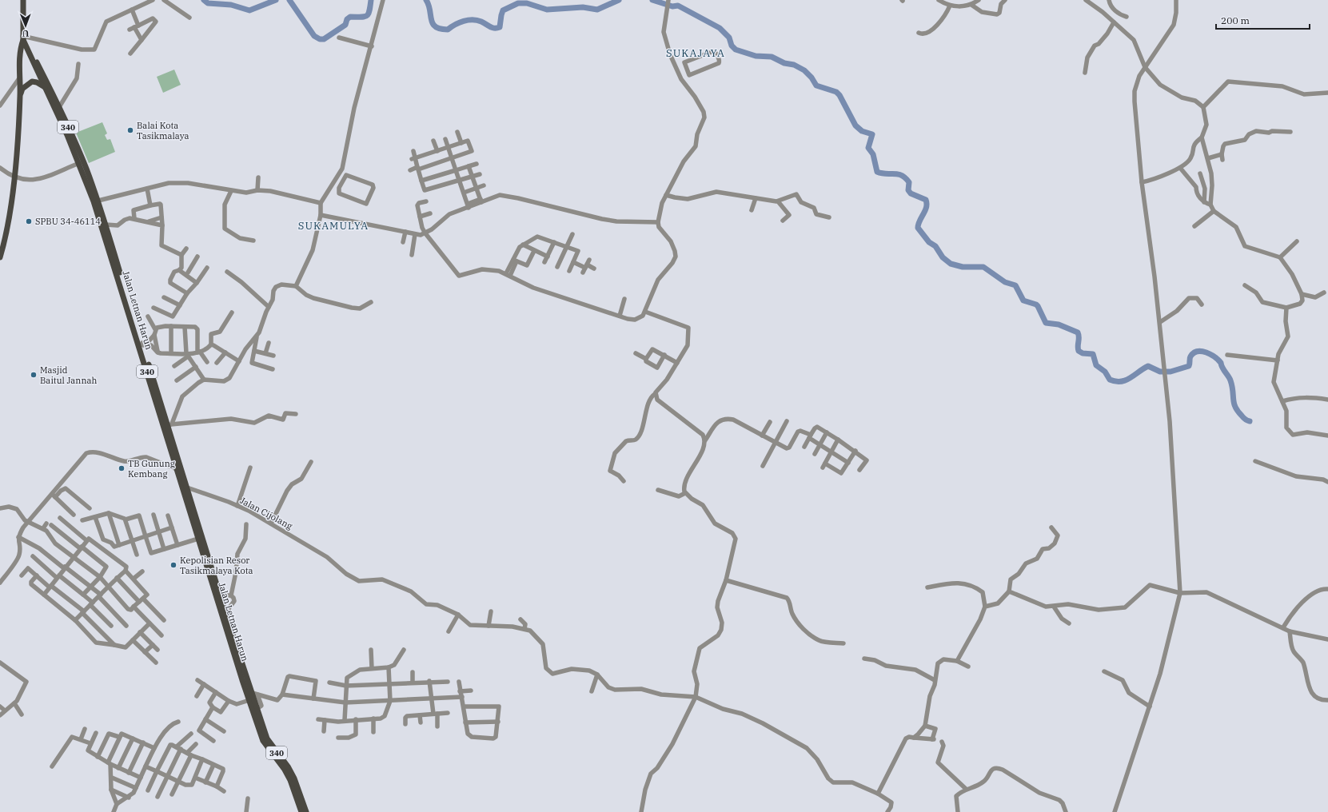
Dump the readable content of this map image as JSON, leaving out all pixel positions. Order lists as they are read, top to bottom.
{
  "streets": {
    "main road": ["340", "Jalan Letnan Harun"],
    "street": ["Jalan Cijolang"]
  },
  "crossings": [
    ["Jalan Letnan Harun", "Jalan Cijolang"]
  ],
  "districts": ["SUKAJAYA", "SUKAMULYA"],
  "places": [
    "Balai Kota Tasikmalaya",
    "SPBU 34-46114",
    "Masjid Baitul Jannah",
    "TB Gunung Kembang",
    "Kepolisian Resor Tasikmalaya Kota"
  ],
  "scale_bar": "200 m",
  "north": "bottom"
}
